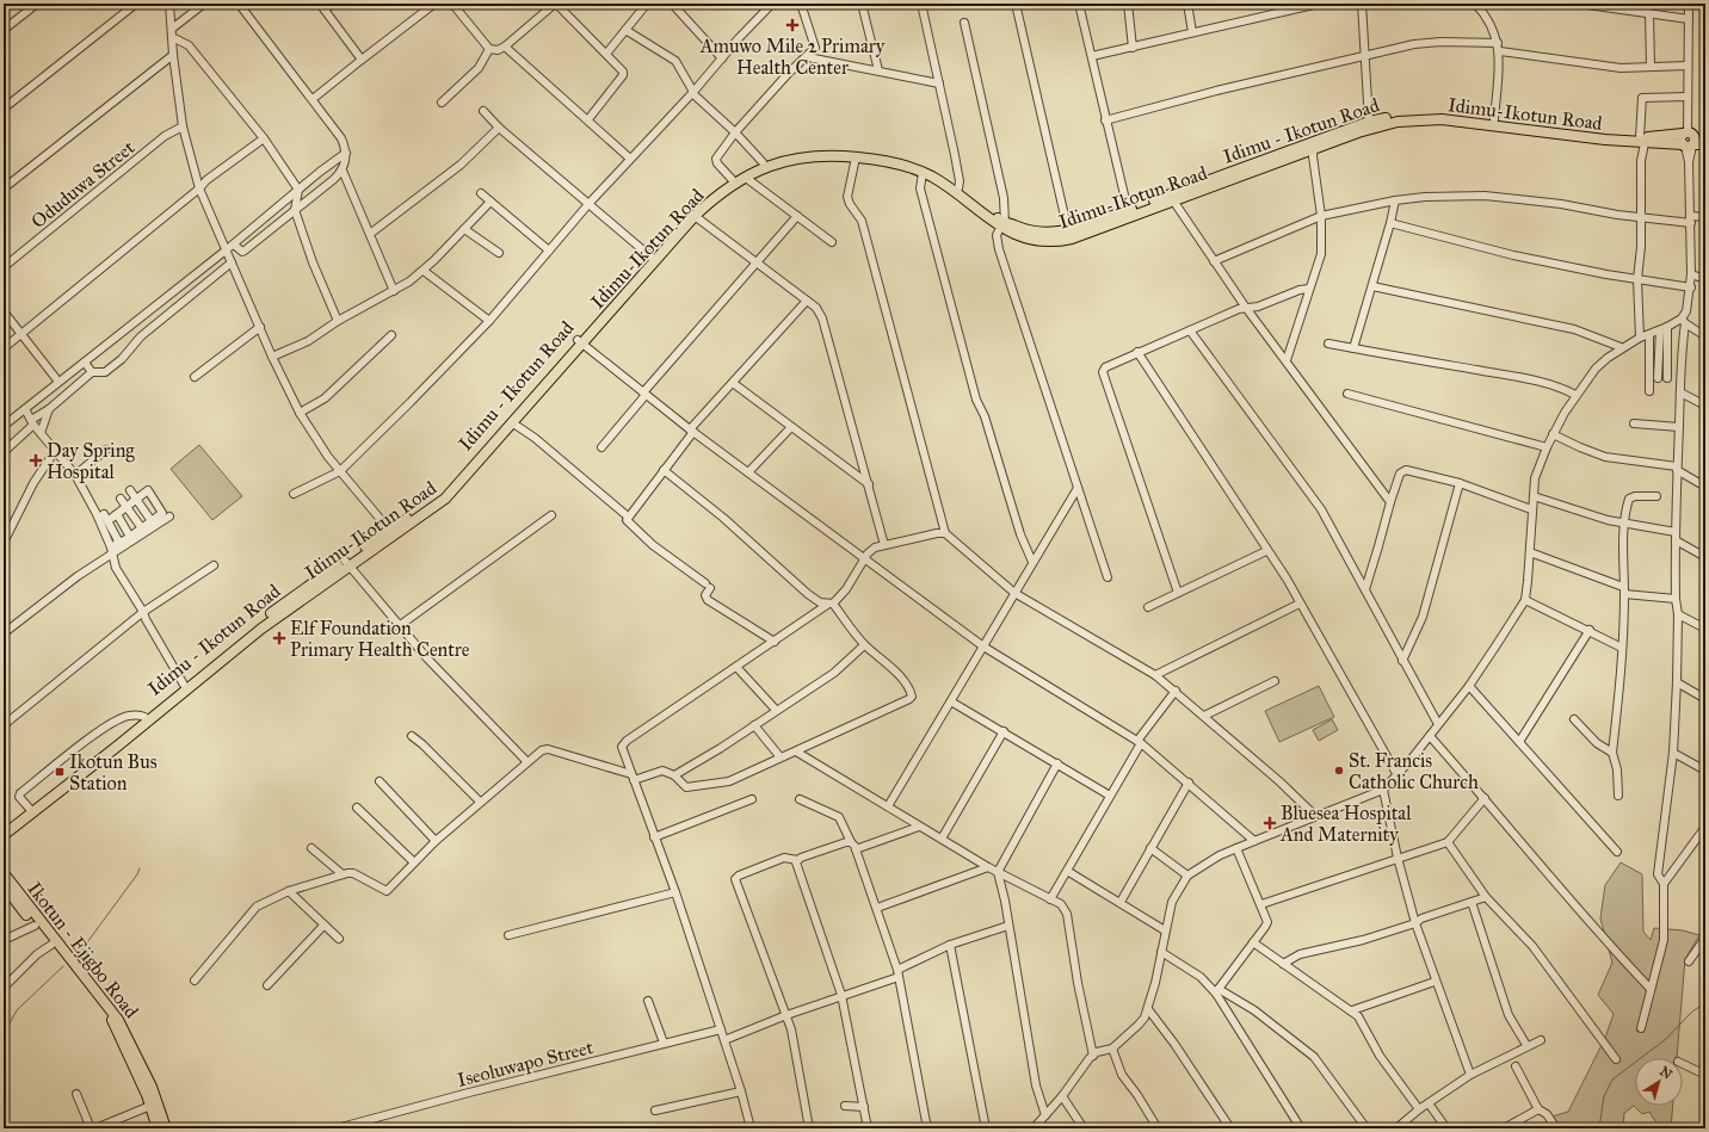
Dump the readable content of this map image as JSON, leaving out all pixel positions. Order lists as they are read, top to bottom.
{
  "streets": {
    "main road": ["Idimu-Ikotun Road", "Idimu - Ikotun Road", "Ikotun - Ejigbo Road"],
    "street": ["Oduduwa Street", "Iseoluwapo Street"]
  },
  "crossings": [
    ["Idimu-Ikotun Road", "Idimu - Ikotun Road"]
  ],
  "places": {
    "health": [
      "Amuwo Mile 2 Primary Health Center",
      "Day Spring Hospital",
      "Elf Foundation Primary Health Centre",
      "Bluesea Hospital And Maternity"
    ],
    "other": ["St. Francis Catholic Church"],
    "transit": ["Ikotun Bus Station"]
  },
  "north": "top right"
}
